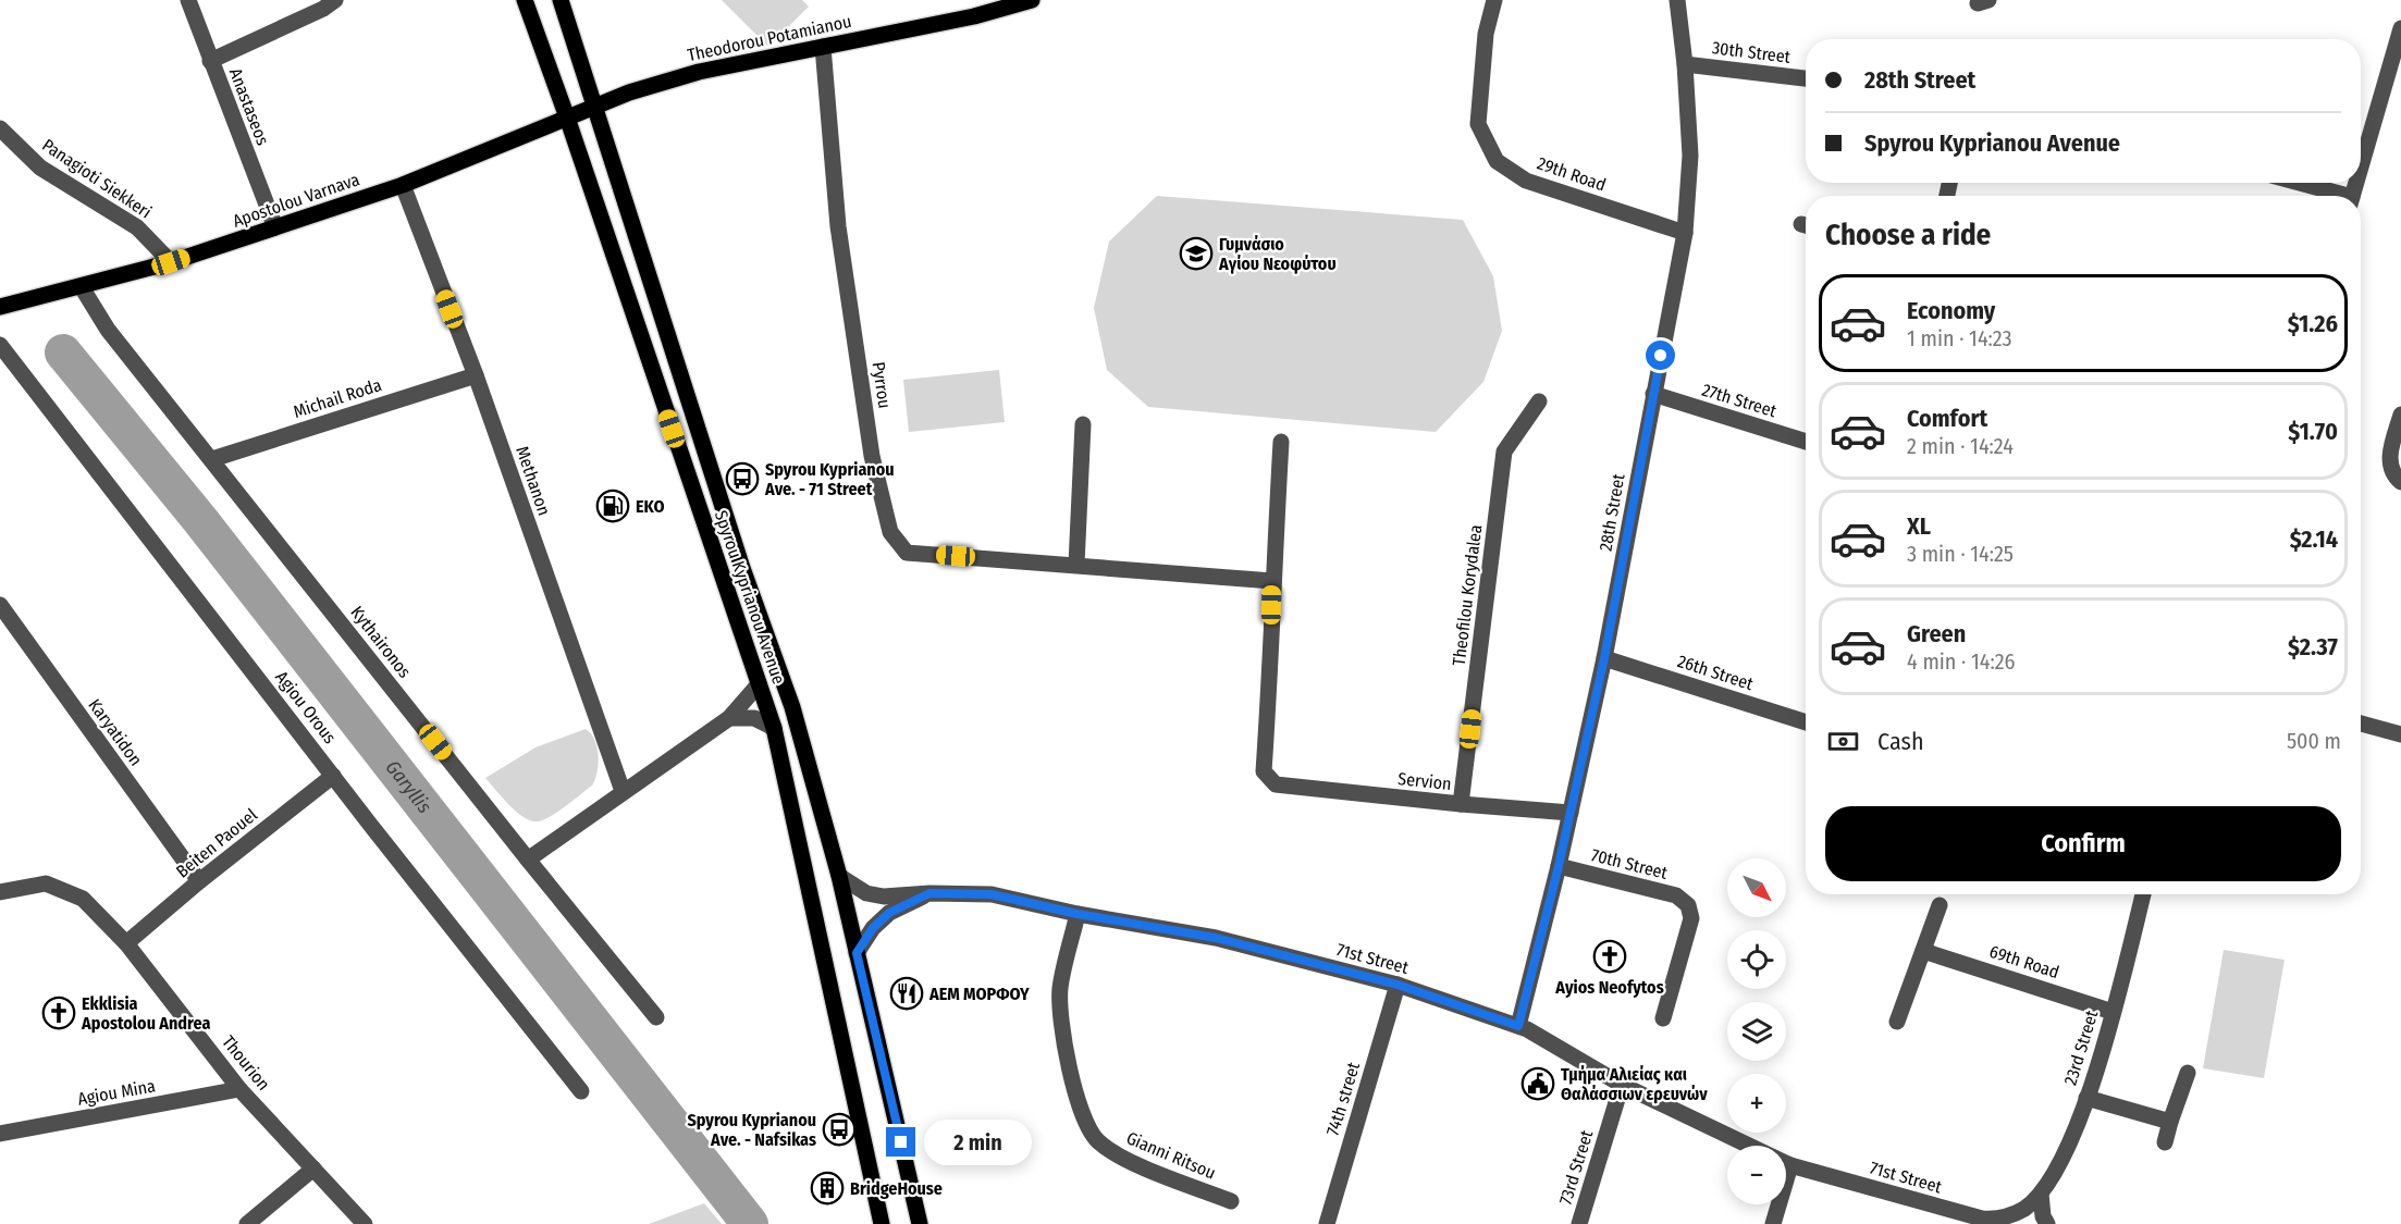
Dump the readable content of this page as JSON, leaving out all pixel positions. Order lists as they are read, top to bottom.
{
  "streets": {
    "main road": ["Theodorou Potamianou", "Apostolou Varnava", "Spyrou Kyprianou Avenue"],
    "street": [
      "30th Street",
      "Anastaseos",
      "29th Road",
      "Panagioti Siekkeri",
      "Pyrrou",
      "Michail Roda",
      "27th Street",
      "Methanon",
      "28th Street",
      "Theofilou Korydalea",
      "Kythaironos",
      "26th Street",
      "Agiou Orous",
      "Karyatidon",
      "Servion",
      "Beiten Paouel",
      "70th Street",
      "71st Street",
      "69th Road",
      "23rd Street",
      "Thourion",
      "Agiou Mina",
      "74th street",
      "Gianni Ritsou",
      "73rd Street"
    ]
  },
  "crossings": [
    ["Theodorou Potamianou", "Apostolou Varnava"],
    ["Theodorou Potamianou", "Pyrrou"],
    ["Theodorou Potamianou", "Spyrou Kyprianou Avenue"],
    ["30th Street", "28th Street"],
    ["Anastaseos", "Apostolou Varnava"],
    ["29th Road", "28th Street"],
    ["Panagioti Siekkeri", "Apostolou Varnava"],
    ["Apostolou Varnava", "Methanon"],
    ["Apostolou Varnava", "Spyrou Kyprianou Avenue"],
    ["Apostolou Varnava", "Kythaironos"],
    ["Pyrrou", "Servion"],
    ["Michail Roda", "Methanon"],
    ["Michail Roda", "Kythaironos"],
    ["27th Street", "28th Street"],
    ["28th Street", "26th Street"],
    ["28th Street", "Servion"],
    ["28th Street", "70th Street"],
    ["28th Street", "71st Street"],
    ["Theofilou Korydalea", "Servion"],
    ["Spyrou Kyprianou Avenue", "71st Street"],
    ["Agiou Orous", "Beiten Paouel"],
    ["Karyatidon", "Beiten Paouel"],
    ["Beiten Paouel", "Thourion"],
    ["71st Street", "23rd Street"],
    ["71st Street", "74th street"],
    ["71st Street", "Gianni Ritsou"],
    ["71st Street", "73rd Street"],
    ["69th Road", "23rd Street"],
    ["Thourion", "Agiou Mina"]
  ],
  "water": ["Garyllis"],
  "places": {
    "school or university": ["Γυμνάσιο Αγίου Νεοφύτου"],
    "bus stop": ["Spyrou Kyprianou Ave. - 71 Street", "Spyrou Kyprianou Ave. - Nafsikas"],
    "fuel station": ["EKO"],
    "church": ["Ayios Neofytos", "Ekklisia Apostolou Andrea"],
    "restaurant": ["ΑΕΜ ΜΟΡΦΟΥ"],
    "public building": ["Τμήμα Αλιείας και Θαλάσσιων ερευνών"],
    "building": ["BridgeHouse"]
  },
  "north": "bottom right",
  "page": {
    "banner": ["28th Street", "Spyrou Kyprianou Avenue"],
    "heading": "Choose a ride",
    "list": [
      {
        "name": "Economy",
        "note": "1 min · 14:23",
        "value": "$1.26"
      },
      {
        "name": "Comfort",
        "note": "2 min · 14:24",
        "value": "$1.70"
      },
      {
        "name": "XL",
        "note": "3 min · 14:25",
        "value": "$2.14"
      },
      {
        "name": "Green",
        "note": "4 min · 14:26",
        "value": "$2.37"
      }
    ],
    "pay": ["Cash", "500 m"],
    "buttons": "Confirm",
    "map_buttons": ["+", "−"],
    "bubble": "2 min"
  }
}
